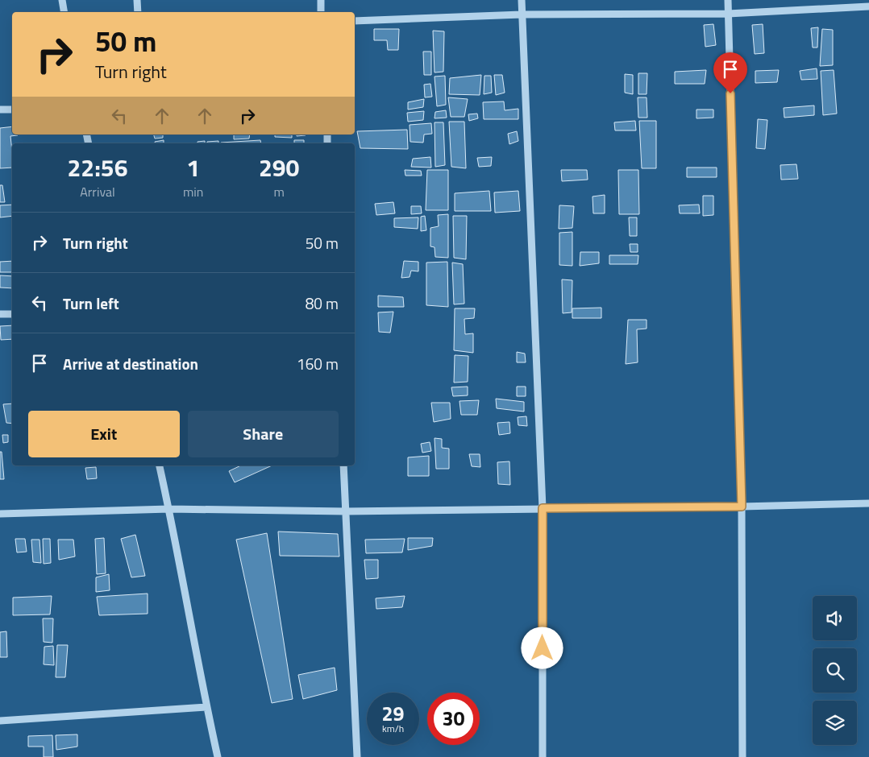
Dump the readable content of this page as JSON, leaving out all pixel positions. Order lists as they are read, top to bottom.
{
  "page": {
    "turn": ["50 m", "Turn right"],
    "eta": [
      "22:56",
      "Arrival",
      "1",
      "min",
      "290",
      "m"
    ],
    "list": [
      {
        "name": "Turn right",
        "value": "50 m"
      },
      {
        "name": "Turn left",
        "value": "80 m"
      },
      {
        "name": "Arrive at destination",
        "value": "160 m"
      }
    ],
    "buttons": ["Exit", "Share"],
    "speed": "29 km/h",
    "limit": "30"
  }
}
